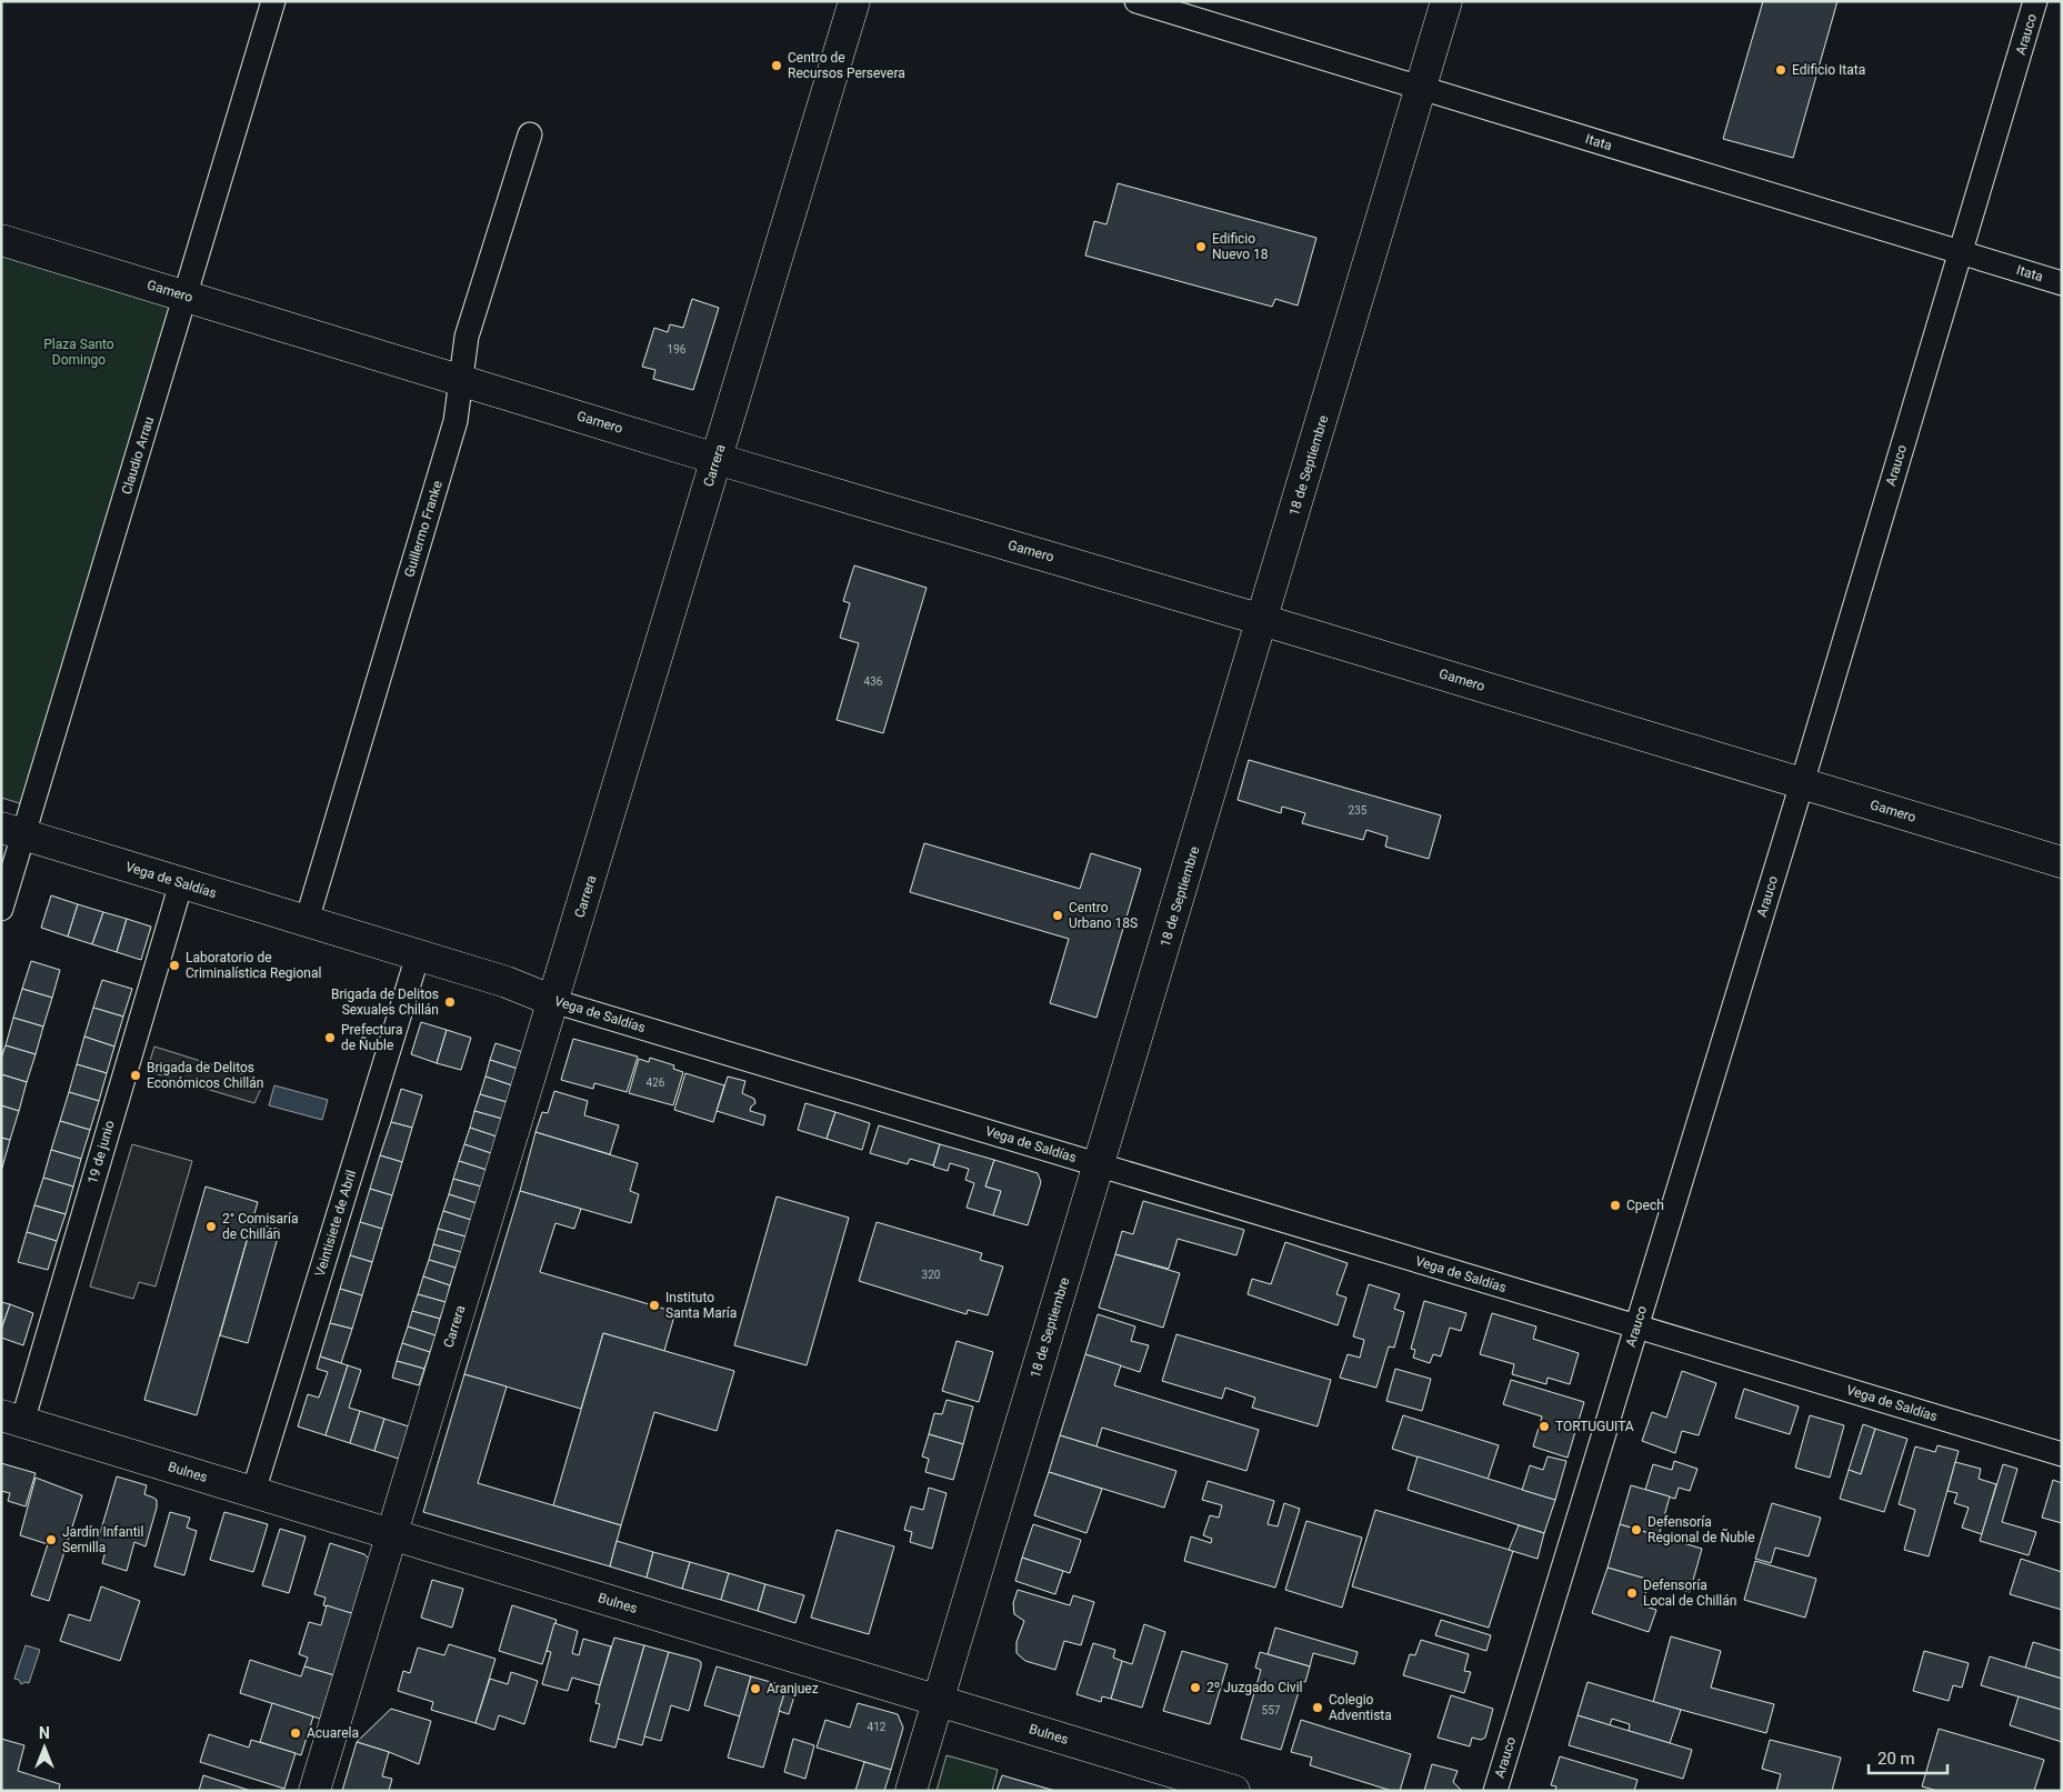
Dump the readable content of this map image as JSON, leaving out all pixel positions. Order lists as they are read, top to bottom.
{
  "streets": {
    "street": [
      "Arauco",
      "Itata",
      "Gamero",
      "Claudio Arrau",
      "Carrera",
      "18 de Septiembre",
      "Guillermo Franke",
      "Vega de Saldías",
      "19 de junio",
      "Veintisiete de Abril",
      "Bulnes"
    ]
  },
  "crossings": [
    ["Arauco", "Itata"],
    ["Arauco", "Gamero"],
    ["Arauco", "Vega de Saldías"],
    ["Itata", "18 de Septiembre"],
    ["Gamero", "Claudio Arrau"],
    ["Gamero", "Carrera"],
    ["Gamero", "18 de Septiembre"],
    ["Gamero", "Guillermo Franke"],
    ["Claudio Arrau", "Vega de Saldías"],
    ["Carrera", "Vega de Saldías"],
    ["Carrera", "Bulnes"],
    ["18 de Septiembre", "Vega de Saldías"],
    ["18 de Septiembre", "Bulnes"],
    ["Guillermo Franke", "Vega de Saldías"],
    ["Vega de Saldías", "19 de junio"],
    ["Vega de Saldías", "Veintisiete de Abril"],
    ["19 de junio", "Bulnes"],
    ["Veintisiete de Abril", "Bulnes"]
  ],
  "parks": ["Plaza Santo Domingo"],
  "places": [
    "Centro de Recursos Persevera",
    "Edificio Itata",
    "Edificio Nuevo 18",
    "Centro Urbano 18S",
    "Laboratorio de Criminalística Regional",
    "Brigada de Delitos Sexuales Chillán",
    "Prefectura de Ñuble",
    "Brigada de Delitos Económicos Chillán",
    "Cpech",
    "2° Comisaría de Chillán",
    "Instituto Santa María",
    "TORTUGUITA",
    "Defensoría Regional de Ñuble",
    "Jardín Infantil Semilla",
    "Defensoría Local de Chillán",
    "2º Juzgado Civil",
    "Aranjuez",
    "Colegio Adventista",
    "Acuarela"
  ],
  "house_numbers": [
    "196",
    "436",
    "235",
    "426",
    "320",
    "557",
    "412"
  ],
  "scale_bar": "20 m",
  "north": "top"
}
